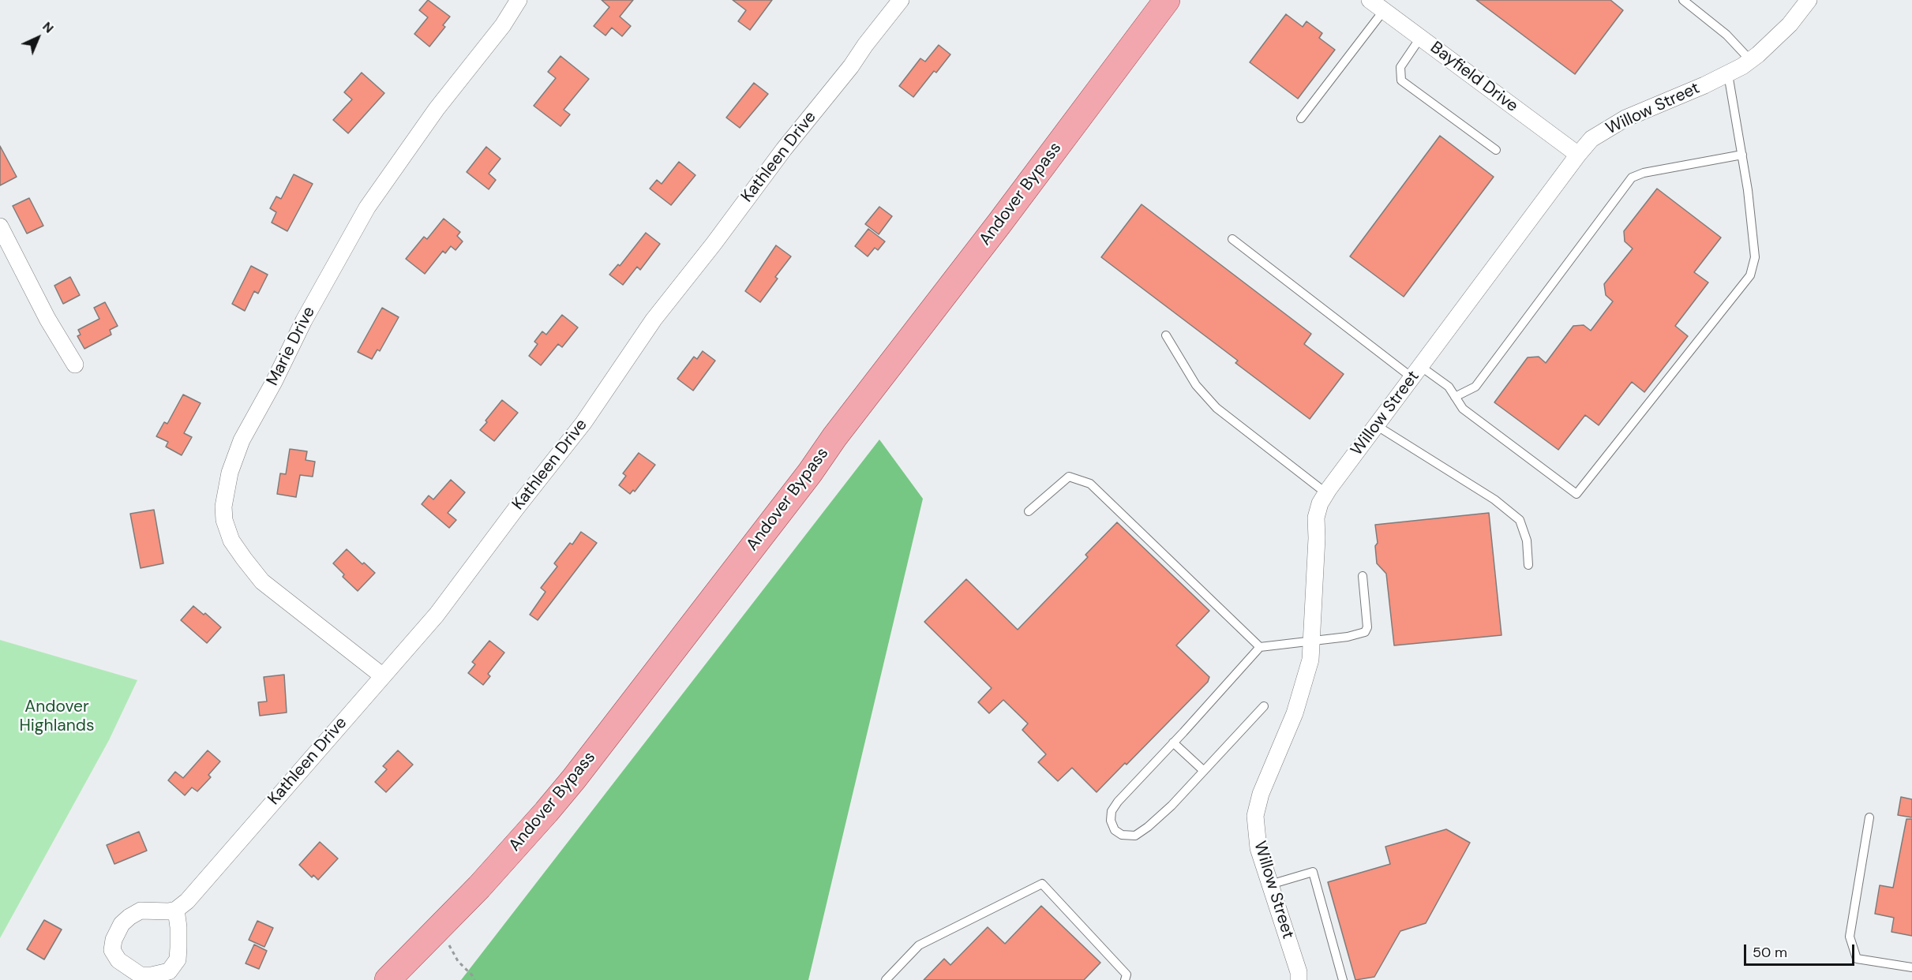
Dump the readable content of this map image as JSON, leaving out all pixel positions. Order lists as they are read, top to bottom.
{
  "streets": {
    "main road": ["Andover Bypass"],
    "street": [
      "Bayfield Drive",
      "Willow Street",
      "Kathleen Drive",
      "Marie Drive"
    ]
  },
  "crossings": [
    ["Bayfield Drive", "Willow Street"],
    ["Kathleen Drive", "Marie Drive"]
  ],
  "parks": ["Andover Highlands"],
  "scale_bar": "50 m",
  "north": "top right"
}
